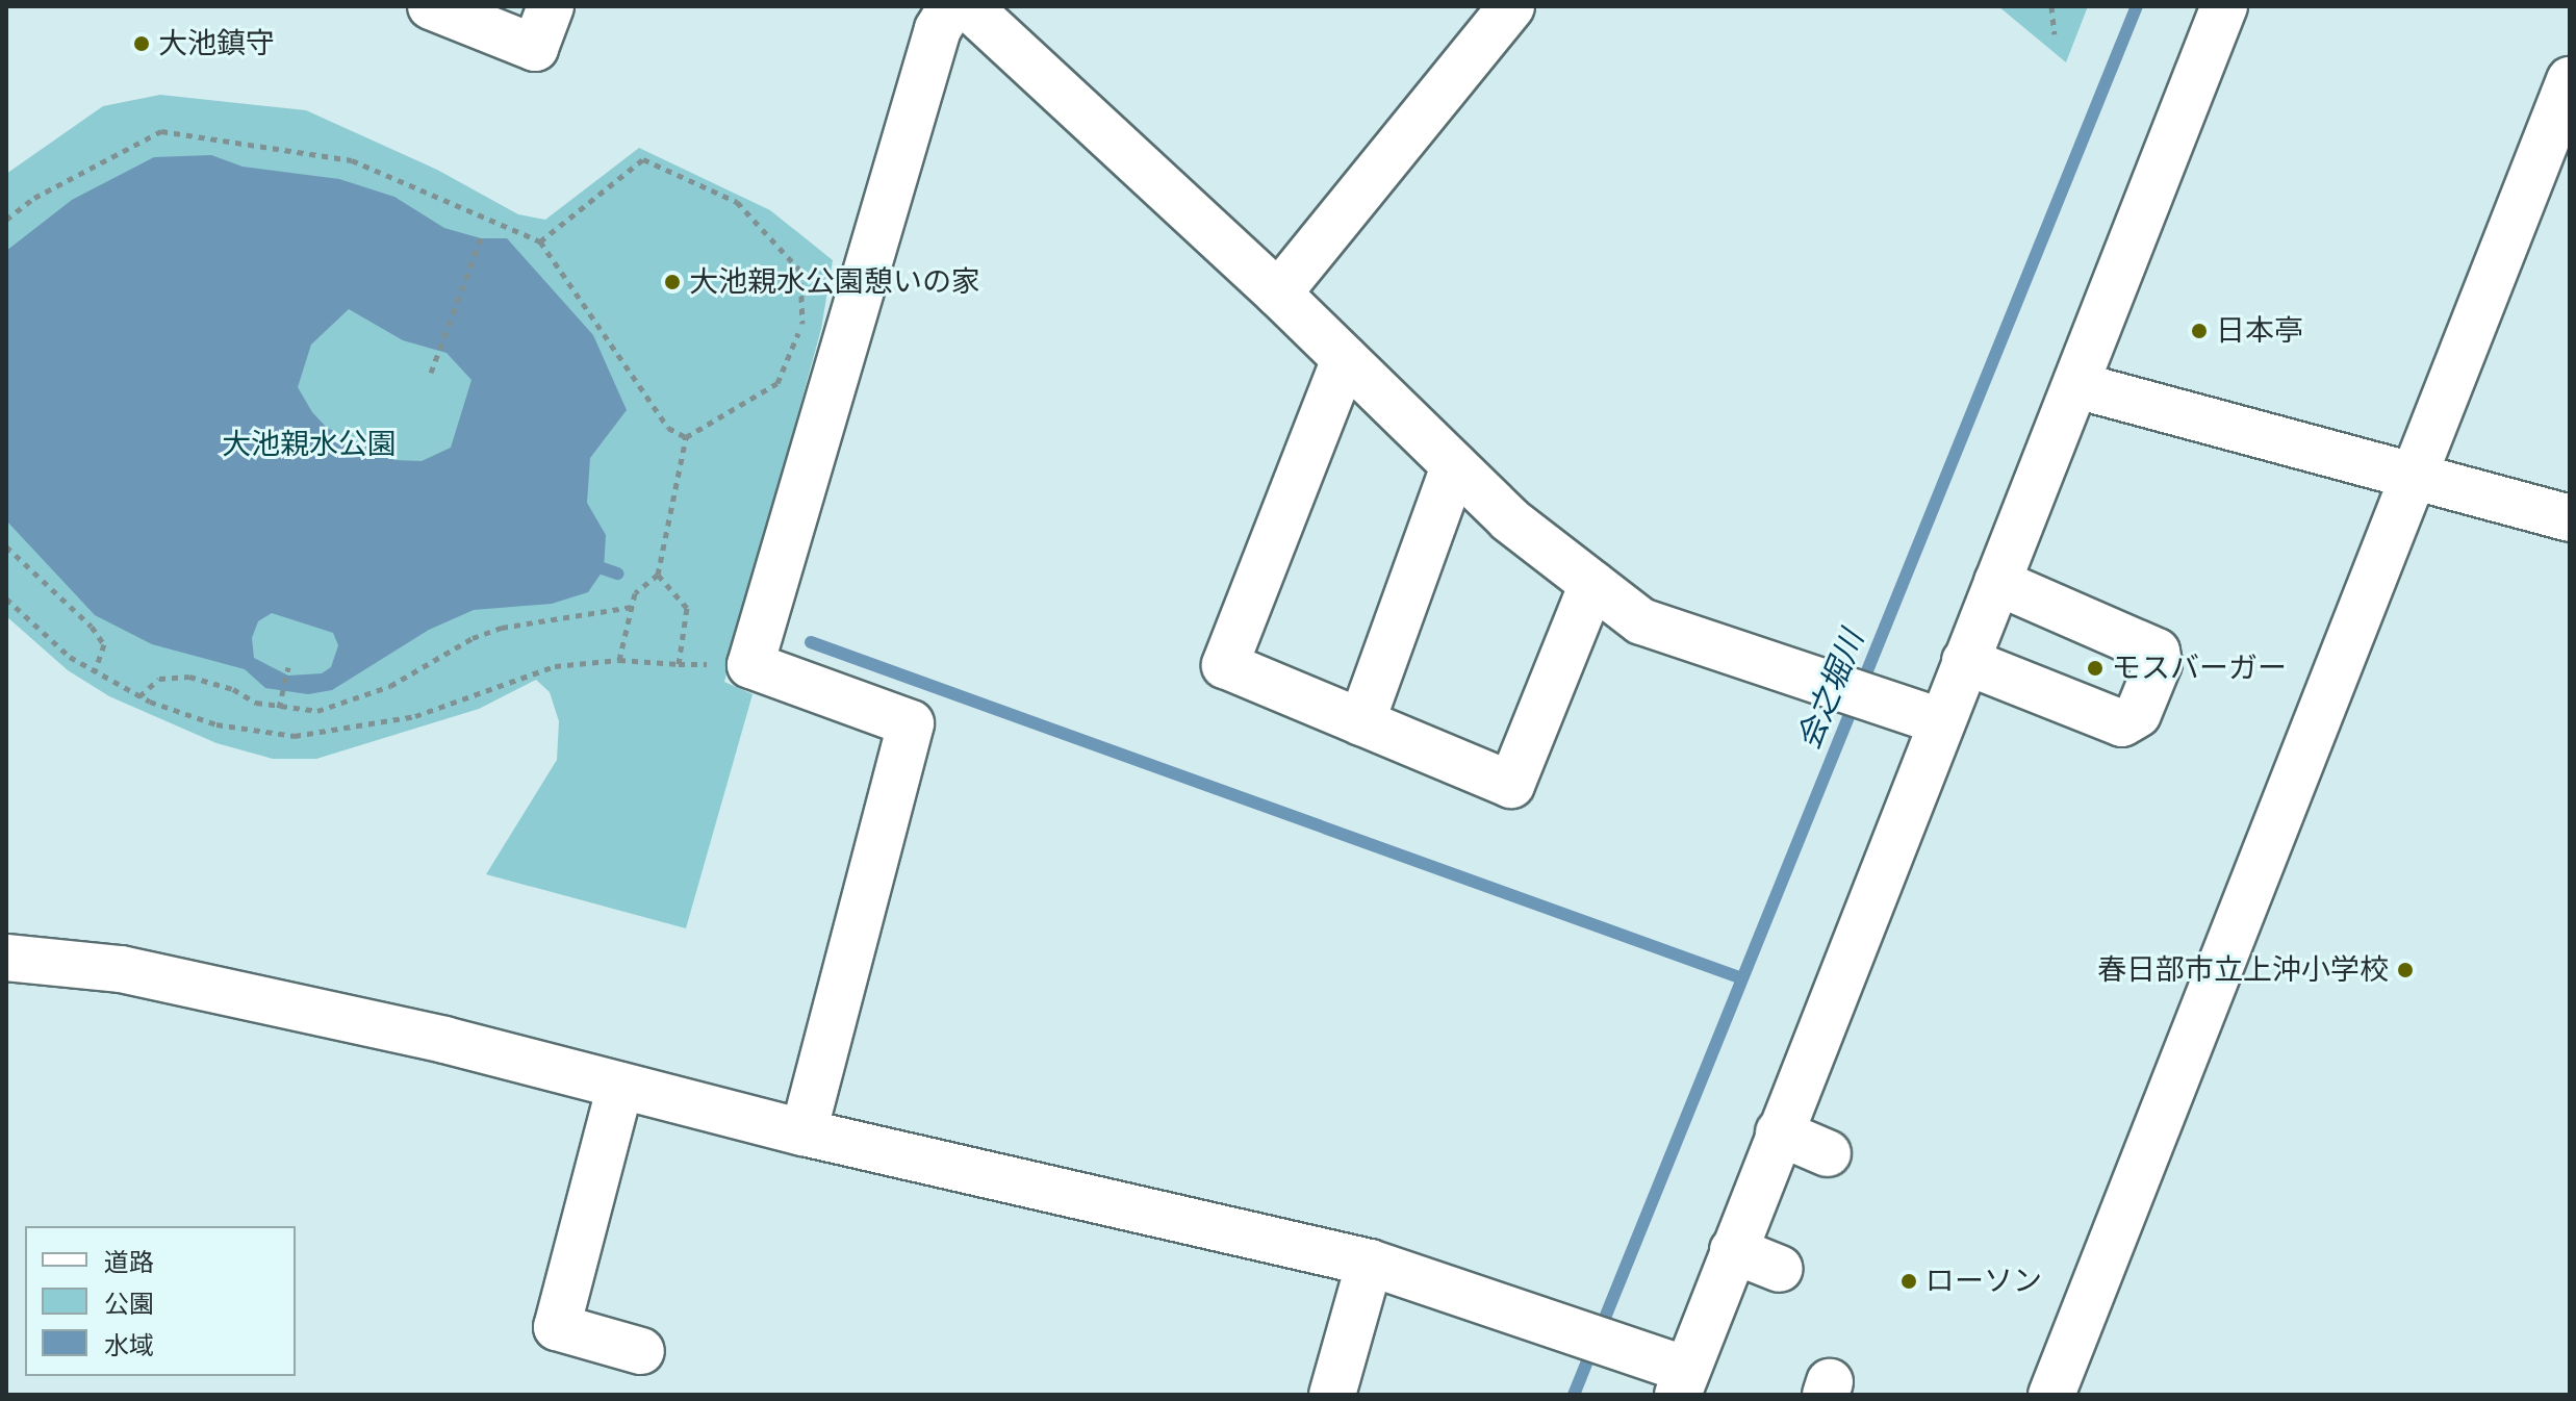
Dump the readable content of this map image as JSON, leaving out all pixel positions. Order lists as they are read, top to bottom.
{
  "water": ["会之堀川"],
  "parks": ["大池親水公園"],
  "places": [
    "大池鎮守",
    "大池親水公園憩いの家",
    "日本亭",
    "モスバーガー",
    "春日部市立上沖小学校",
    "ローソン"
  ],
  "legend": ["道路", "公園", "水域"]
}
